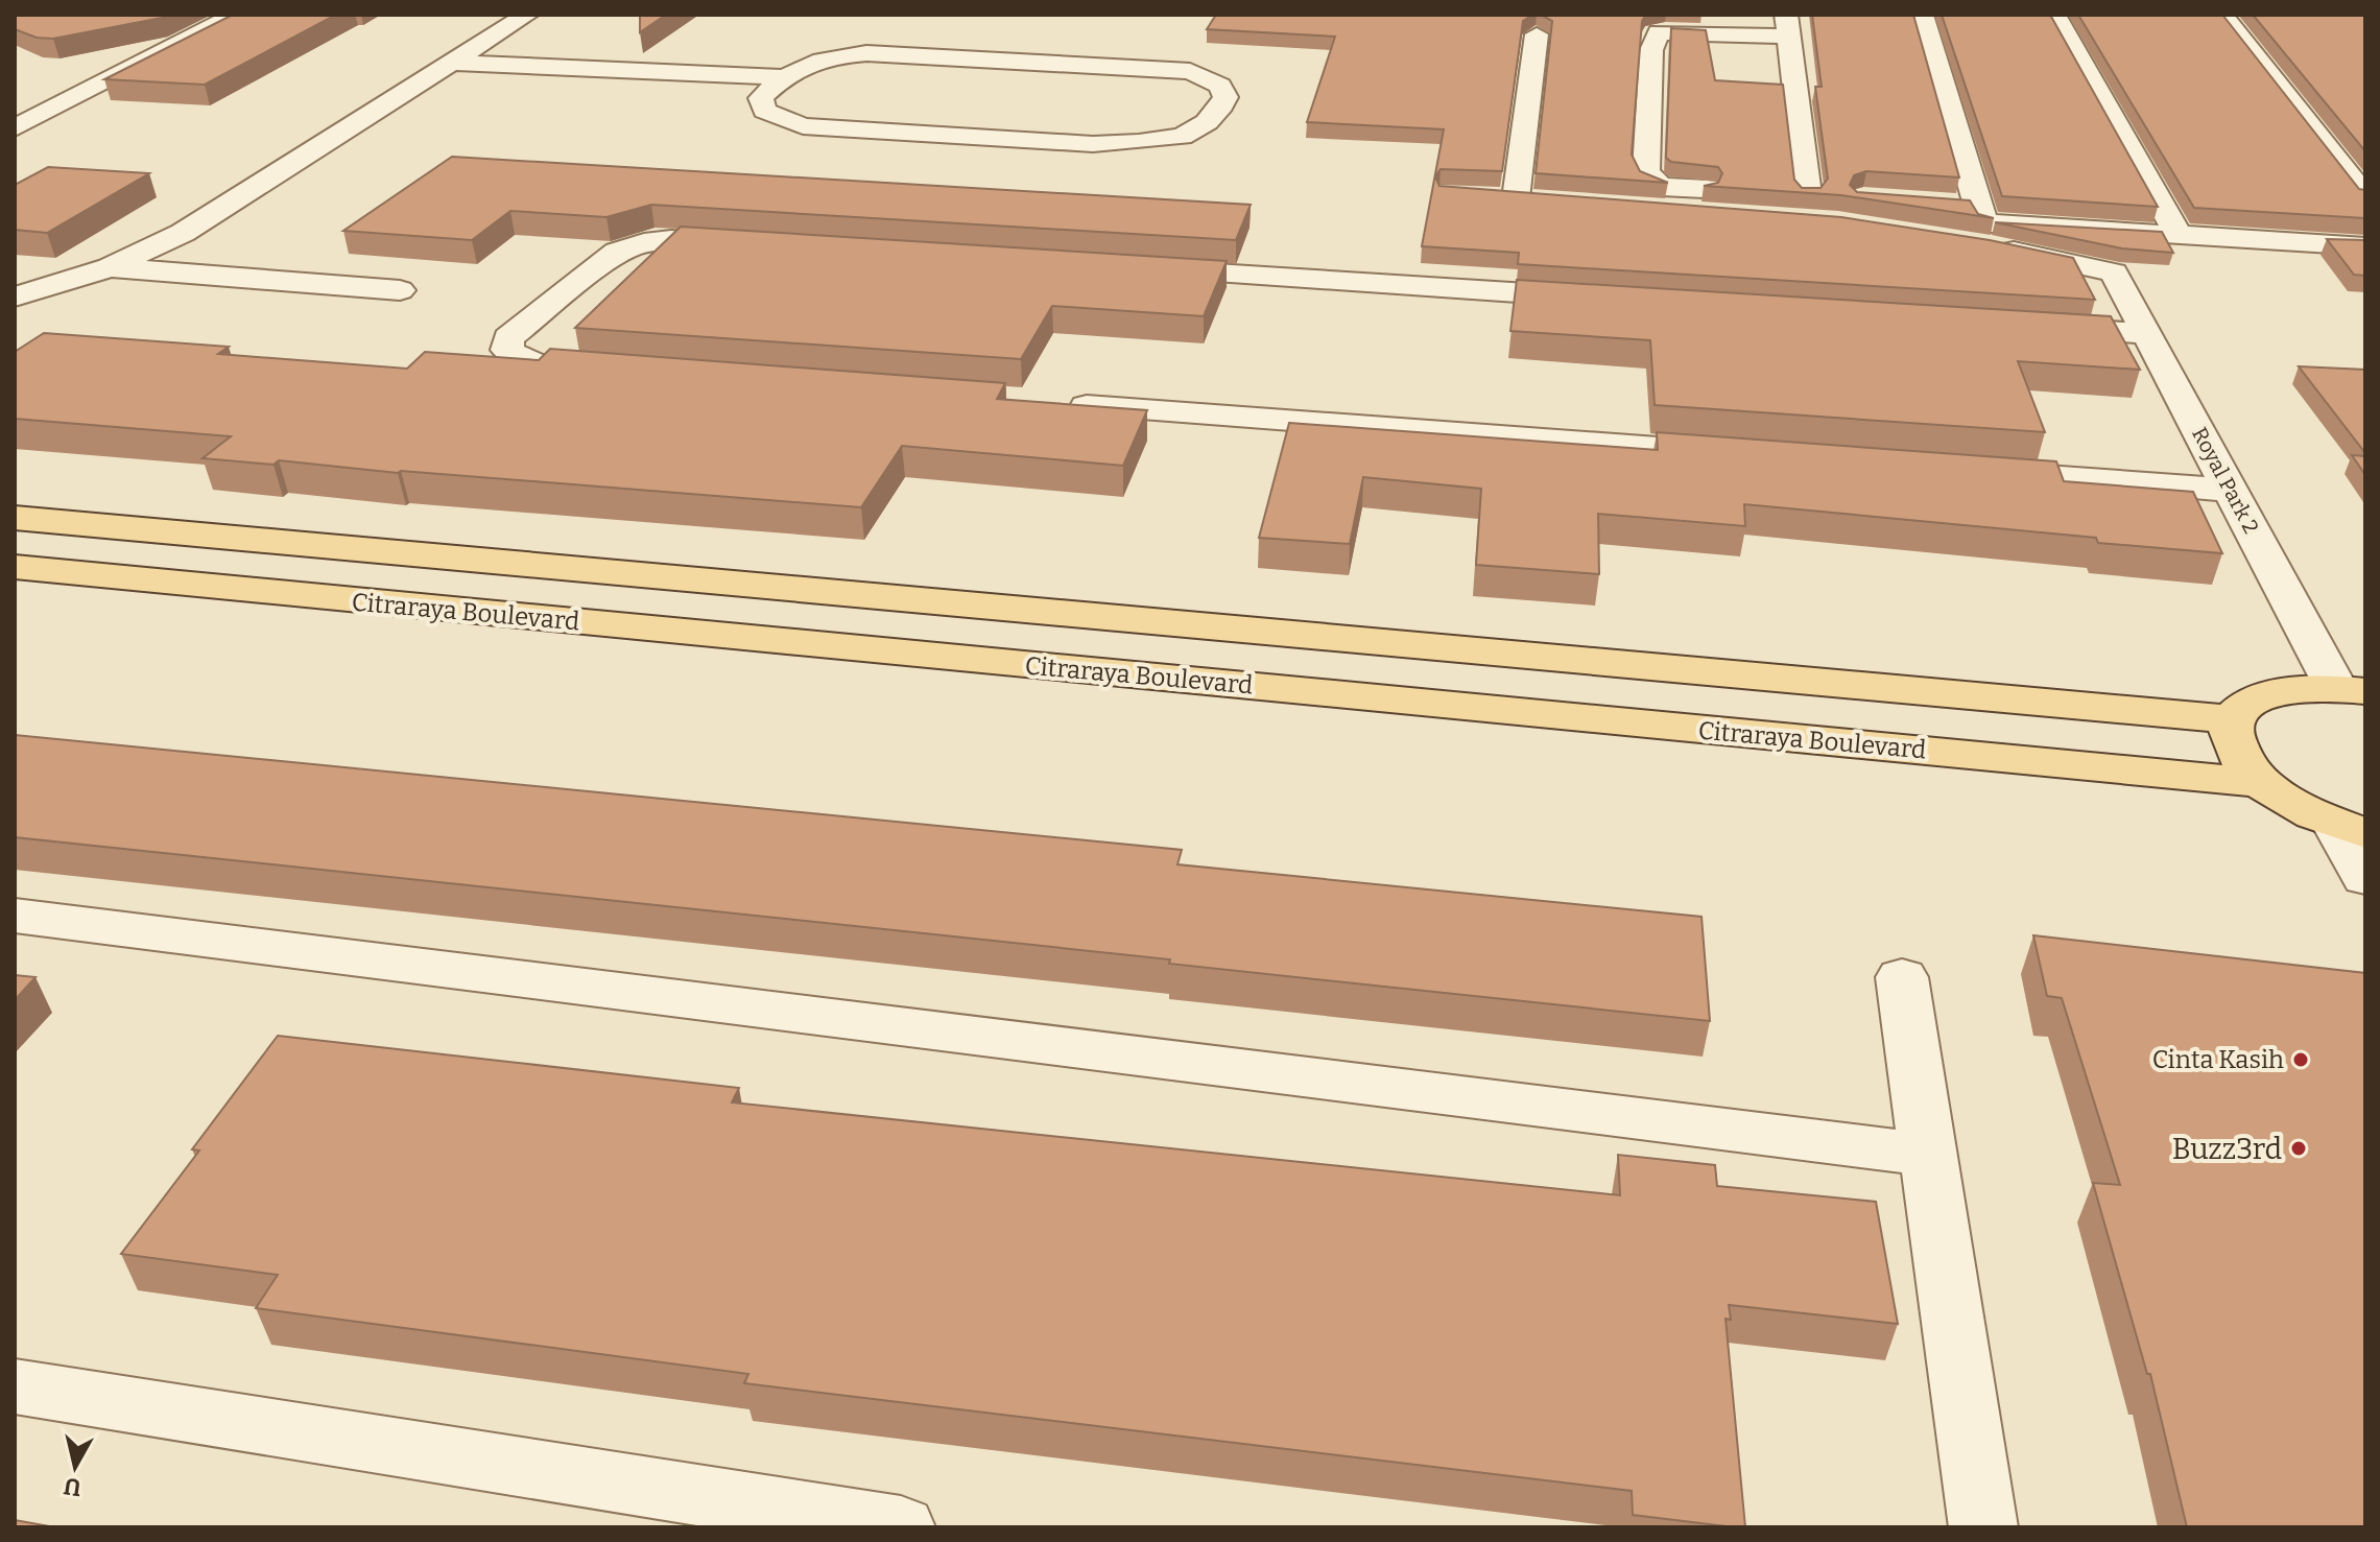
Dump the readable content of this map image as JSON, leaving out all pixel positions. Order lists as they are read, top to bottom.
{
  "streets": {
    "main road": ["Citraraya Boulevard"],
    "street": ["Royal Park 2"]
  },
  "places": ["Cinta Kasih", "Buzz3rd"],
  "north": "bottom"
}
